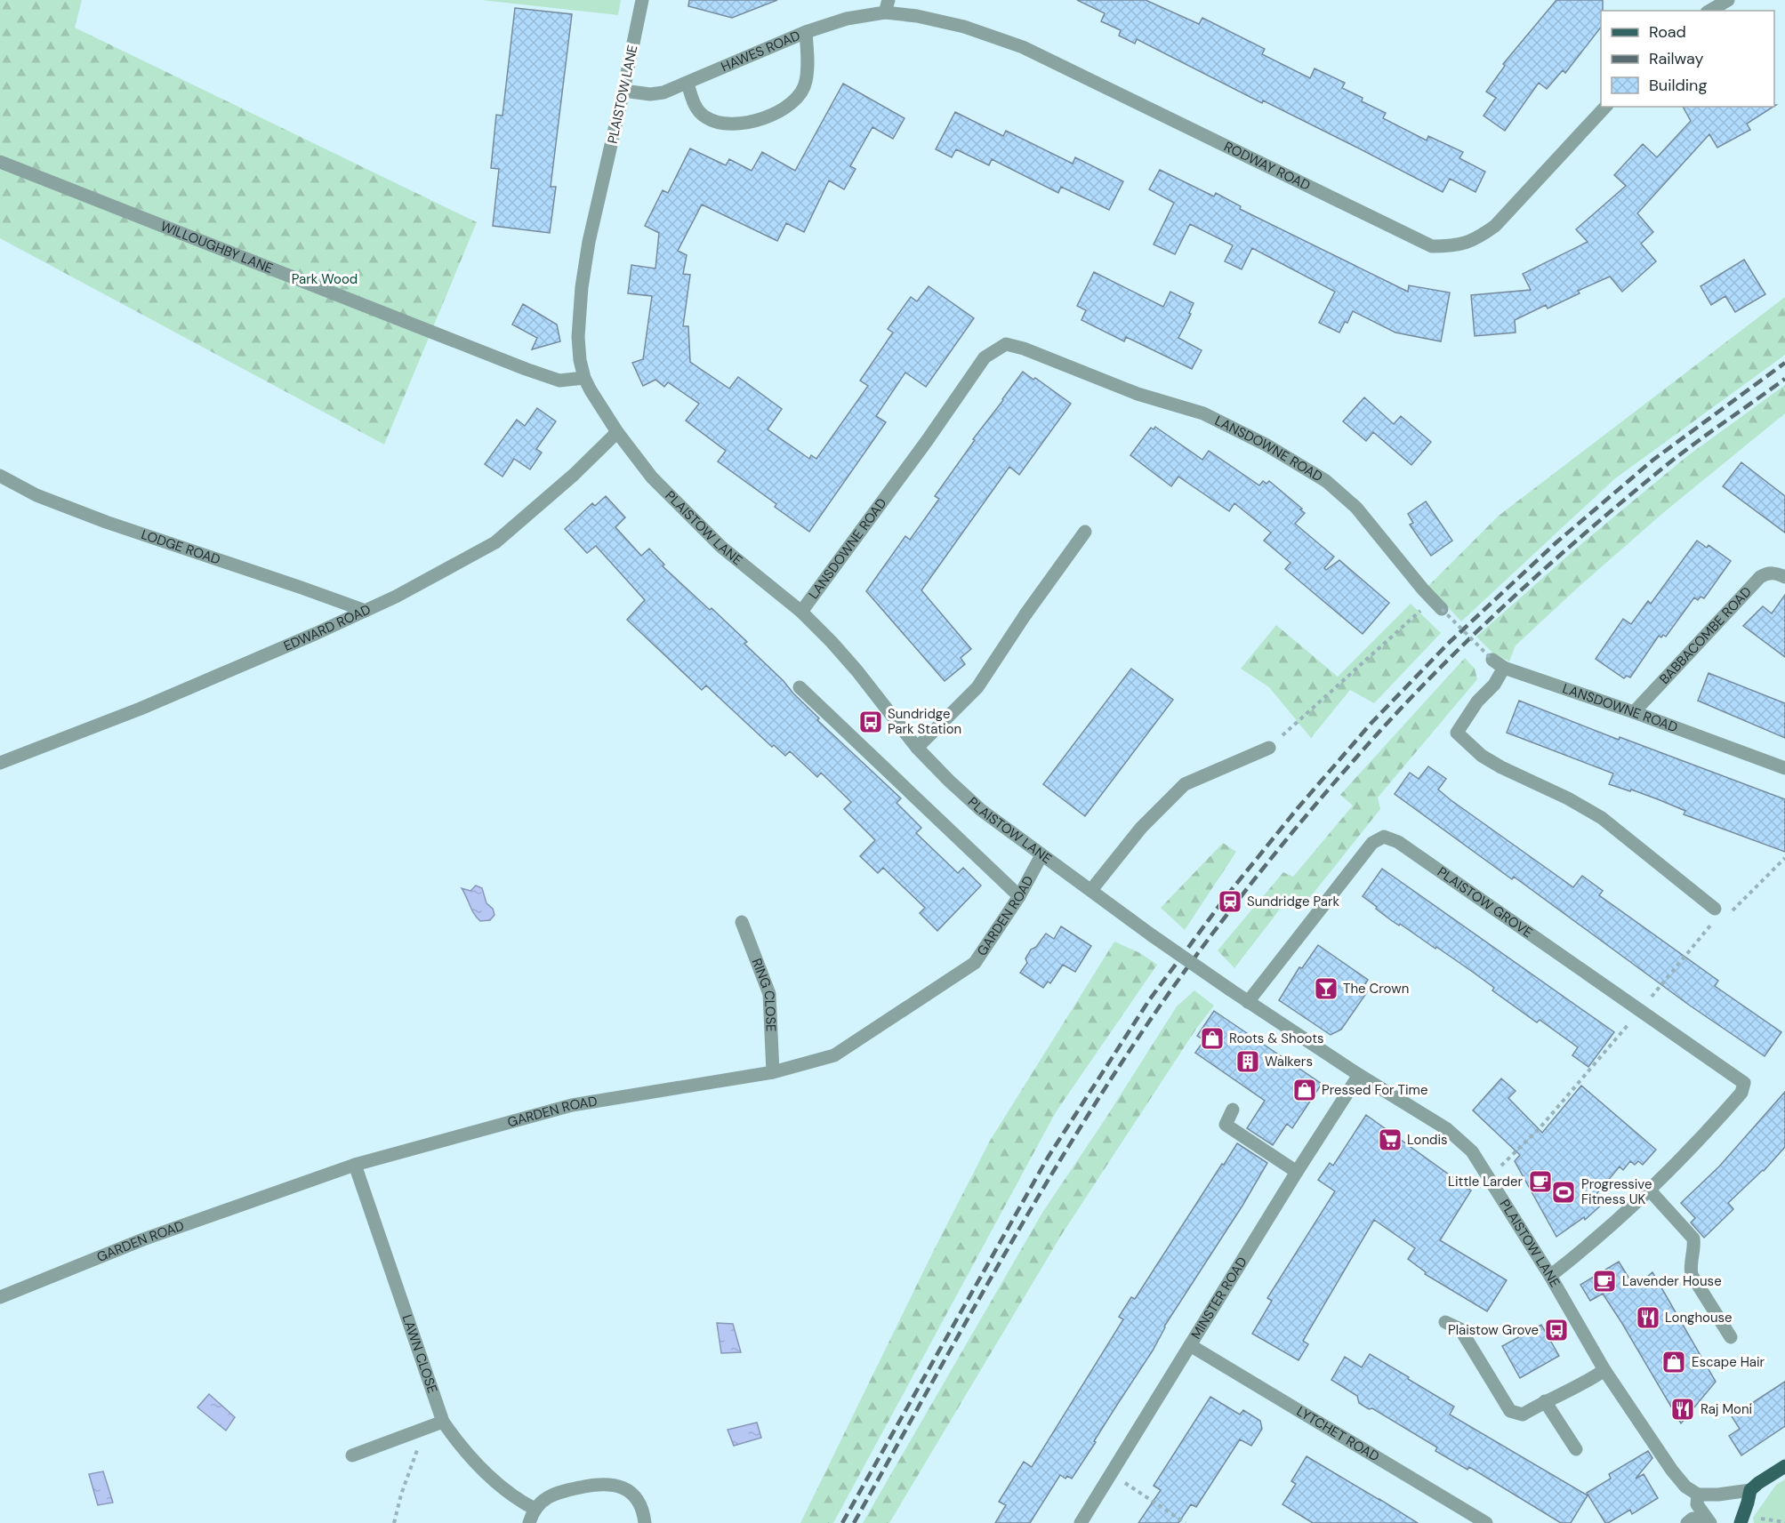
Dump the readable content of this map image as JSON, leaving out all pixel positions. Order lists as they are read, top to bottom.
{
  "streets": {
    "street": [
      "HAWES ROAD",
      "PLAISTOW LANE",
      "RODWAY ROAD",
      "WILLOUGHBY LANE",
      "LANSDOWNE ROAD",
      "LODGE ROAD",
      "EDWARD ROAD",
      "BABBACOMBE ROAD",
      "PLAISTOW GROVE",
      "GARDEN ROAD",
      "RING CLOSE",
      "MINSTER ROAD",
      "LAWN CLOSE",
      "LYTCHET ROAD"
    ]
  },
  "crossings": [
    ["HAWES ROAD", "PLAISTOW LANE"],
    ["HAWES ROAD", "RODWAY ROAD"],
    ["PLAISTOW LANE", "WILLOUGHBY LANE"],
    ["PLAISTOW LANE", "LANSDOWNE ROAD"],
    ["PLAISTOW LANE", "EDWARD ROAD"],
    ["PLAISTOW LANE", "PLAISTOW GROVE"],
    ["PLAISTOW LANE", "GARDEN ROAD"],
    ["PLAISTOW LANE", "MINSTER ROAD"],
    ["LANSDOWNE ROAD", "BABBACOMBE ROAD"],
    ["LODGE ROAD", "EDWARD ROAD"],
    ["GARDEN ROAD", "RING CLOSE"],
    ["GARDEN ROAD", "LAWN CLOSE"],
    ["MINSTER ROAD", "LYTCHET ROAD"]
  ],
  "parks": ["Park Wood"],
  "places": {
    "bus stop": ["Sundridge Park Station", "Plaistow Grove"],
    "station": ["Sundridge Park"],
    "bar": ["The Crown"],
    "shop": ["Roots & Shoots", "Pressed For Time", "Escape Hair"],
    "building": ["Walkers"],
    "supermarket": ["Londis"],
    "cafe": ["Little Larder", "Lavender House"],
    "sports": ["Progressive Fitness UK"],
    "restaurant": ["Longhouse", "Raj Moni"]
  },
  "legend": ["Road", "Railway", "Building"]
}
